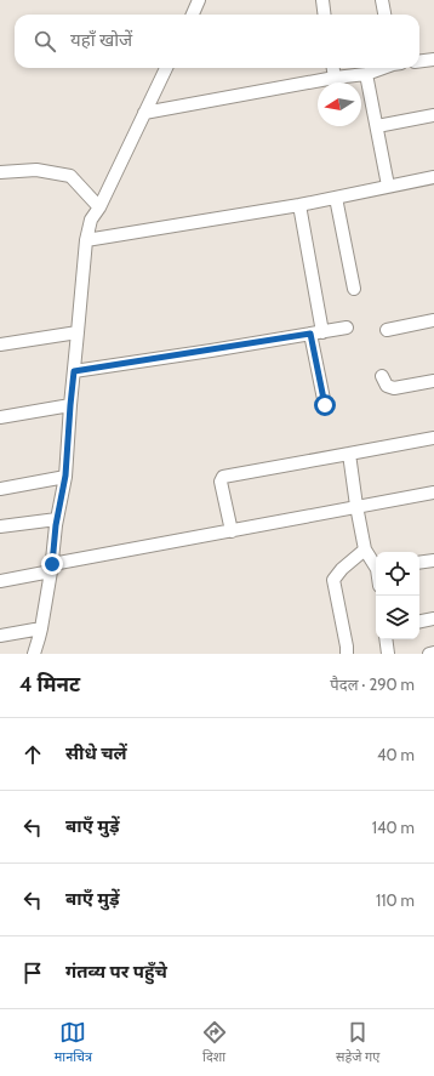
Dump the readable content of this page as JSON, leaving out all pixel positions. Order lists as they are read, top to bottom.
{
  "north": "left",
  "page": {
    "search": "यहाँ खोजें",
    "heading": ["4 मिनट", "पैदल · 290 m"],
    "list": [
      ["सीधे चलें", "40 m"],
      ["बाएँ मुड़ें", "140 m"],
      ["बाएँ मुड़ें", "110 m"],
      "गंतव्य पर पहुँचे"
    ],
    "nav": ["मानचित्र", "दिशा", "सहेजे गए"]
  }
}
